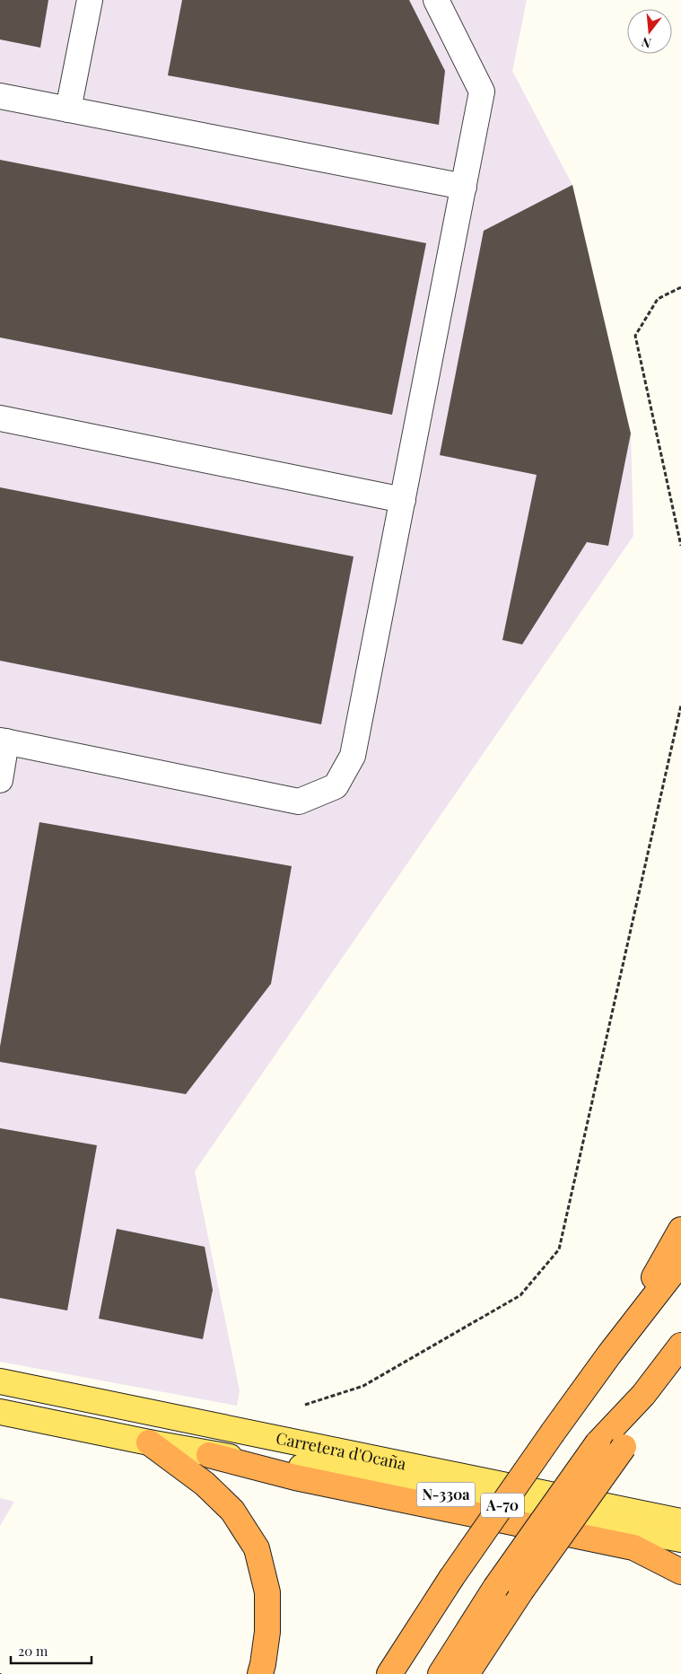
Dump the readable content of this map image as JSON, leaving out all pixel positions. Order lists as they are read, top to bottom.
{
  "streets": {
    "highway": ["A-70"],
    "main road": ["Carretera d'Ocaña", "N-330a"]
  },
  "scale_bar": "20 m",
  "north": "bottom"
}
